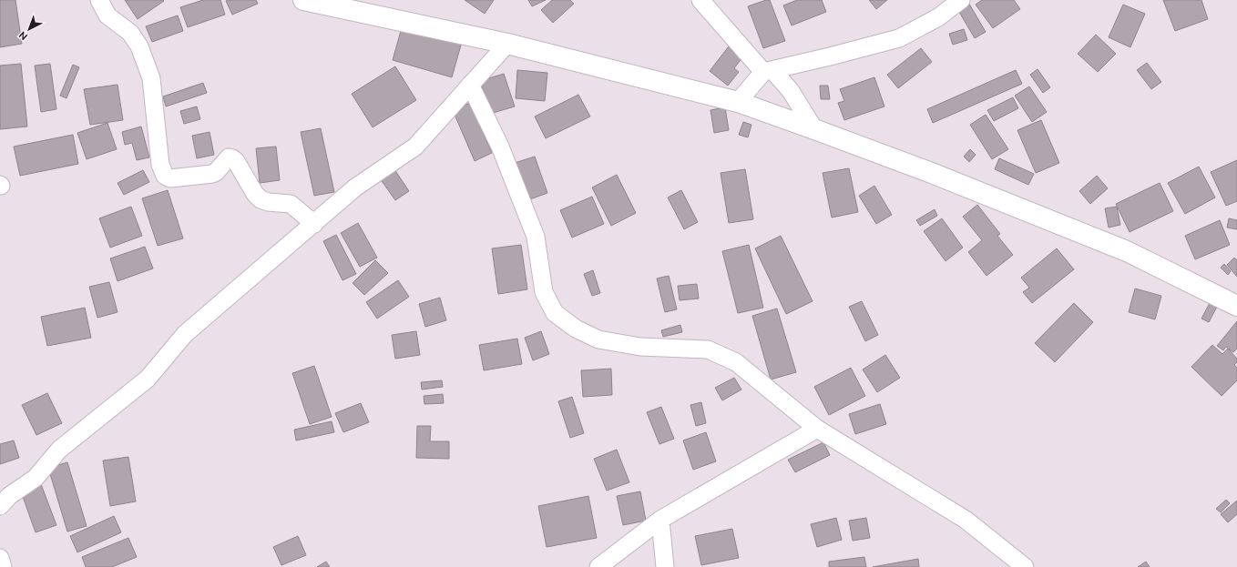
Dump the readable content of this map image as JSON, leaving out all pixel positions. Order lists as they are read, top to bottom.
{
  "north": "bottom left"
}
